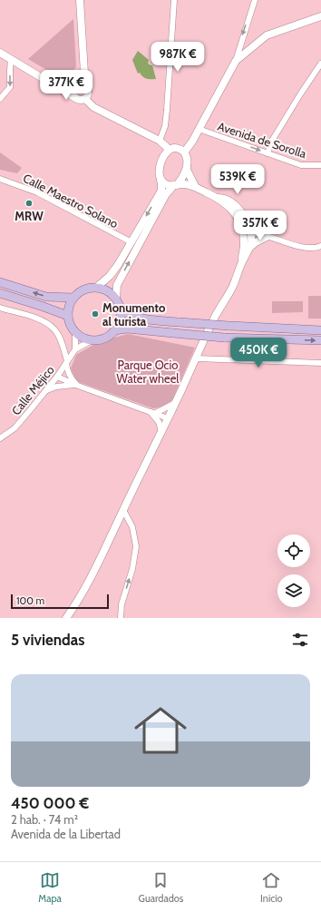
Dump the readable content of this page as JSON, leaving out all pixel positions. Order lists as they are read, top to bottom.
{
  "streets": {
    "street": ["Avenida de Sorolla", "Calle Maestro Solano", "Calle Méjico"]
  },
  "one_way": ["Avenida de Sorolla"],
  "parks": ["Parque Ocio Water wheel"],
  "places": ["MRW", "Monumento al turista"],
  "scale_bar": "100 m",
  "page": {
    "price": [
      "987K €",
      "377K €",
      "539K €",
      "357K €",
      "450K €"
    ],
    "scale": "100 m",
    "heading": "5 viviendas",
    "list": [
      {
        "name": "450 000 €",
        "note": "2 hab. · 74 m² · Avenida de la Libertad"
      }
    ],
    "tabs": ["Mapa", "Guardados", "Inicio"]
  }
}
